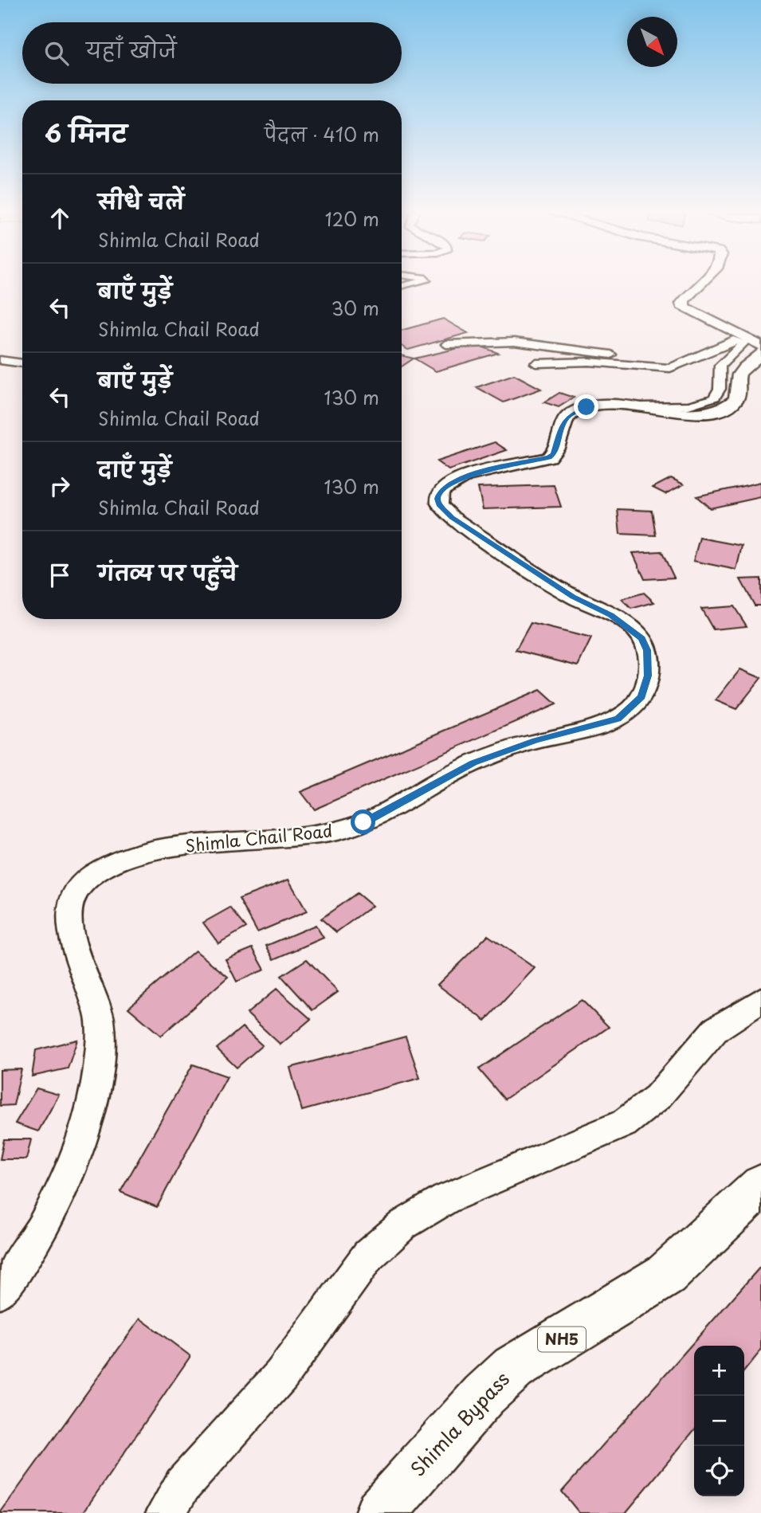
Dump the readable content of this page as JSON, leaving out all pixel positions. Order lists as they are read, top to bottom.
{
  "streets": {
    "highway": ["NH5", "Shimla Bypass"],
    "main road": ["Shimla Chail Road"]
  },
  "north": "bottom right",
  "page": {
    "search": "यहाँ खोजें",
    "heading": ["6 मिनट", "पैदल · 410 m"],
    "list": [
      ["सीधे चलें", "Shimla Chail Road", "120 m"],
      ["बाएँ मुड़ें", "Shimla Chail Road", "30 m"],
      ["बाएँ मुड़ें", "Shimla Chail Road", "130 m"],
      ["दाएँ मुड़ें", "Shimla Chail Road", "130 m"],
      "गंतव्य पर पहुँचे"
    ],
    "map_buttons": ["+", "−"]
  }
}
